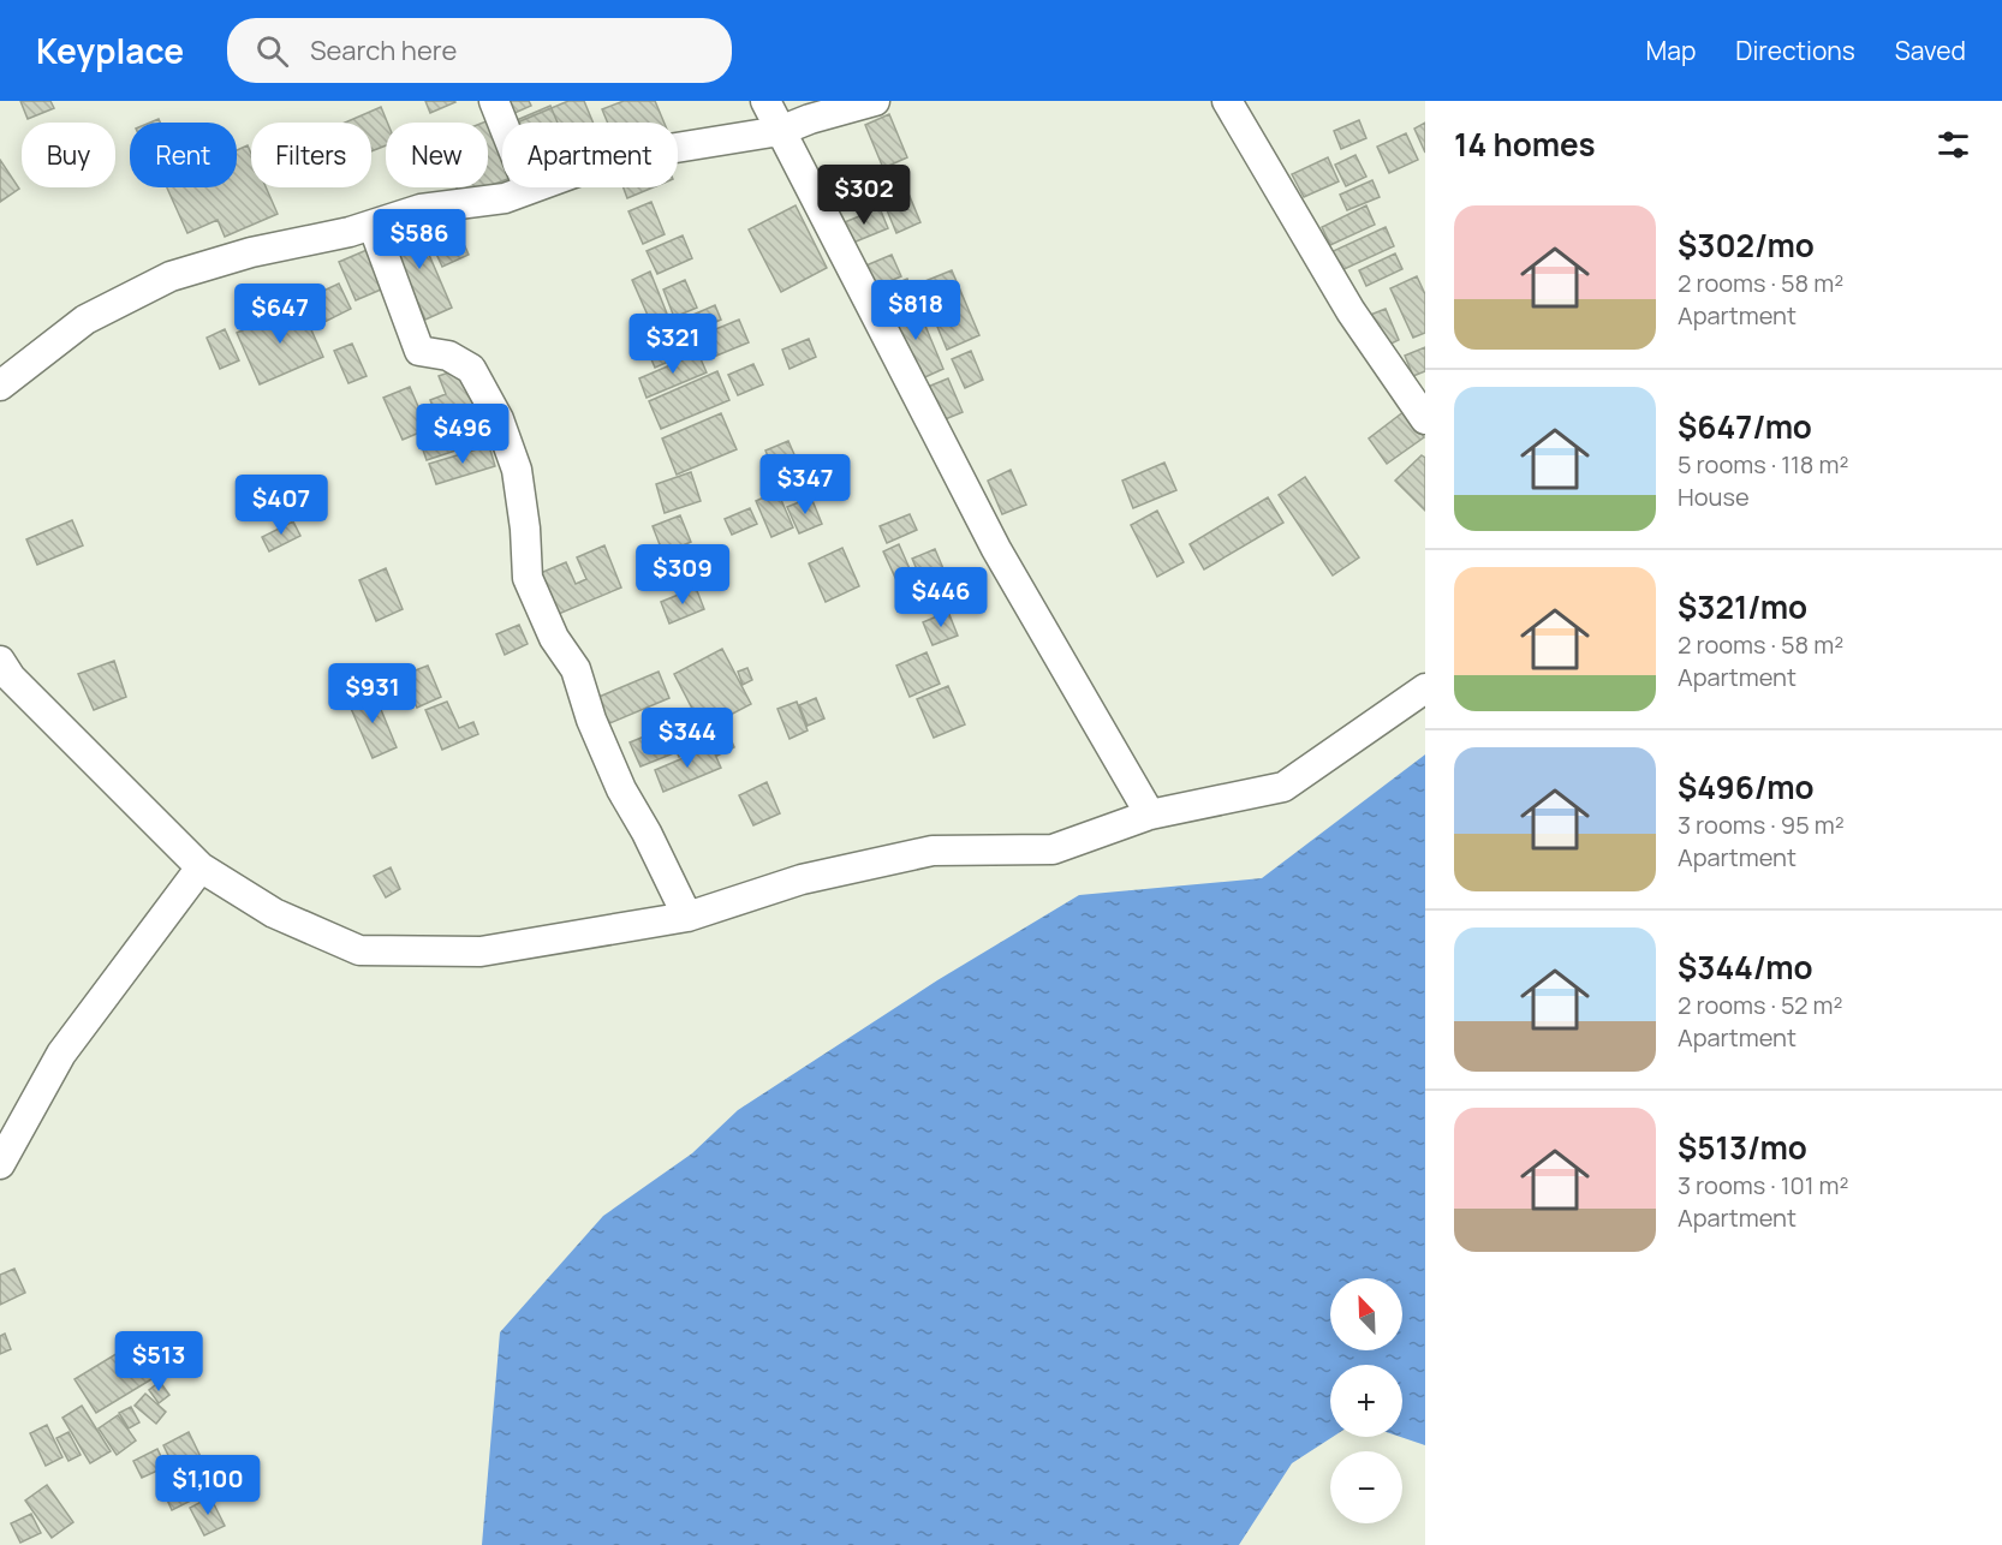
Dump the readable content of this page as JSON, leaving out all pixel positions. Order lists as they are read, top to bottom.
{
  "north": "top left",
  "page": {
    "header": "Keyplace",
    "search": "Search here",
    "nav": ["Map", "Directions", "Saved"],
    "heading": "14 homes",
    "chip": [
      "Buy",
      "Rent",
      "Filters",
      "New",
      "Apartment"
    ],
    "price": [
      "$302",
      "$586",
      "$818",
      "$647",
      "$321",
      "$496",
      "$347",
      "$407",
      "$309",
      "$446",
      "$931",
      "$344",
      "$513",
      "$1,100"
    ],
    "list": [
      {
        "name": "$302/mo",
        "note": "2 rooms · 58 m² · Apartment"
      },
      {
        "name": "$647/mo",
        "note": "5 rooms · 118 m² · House"
      },
      {
        "name": "$321/mo",
        "note": "2 rooms · 58 m² · Apartment"
      },
      {
        "name": "$496/mo",
        "note": "3 rooms · 95 m² · Apartment"
      },
      {
        "name": "$344/mo",
        "note": "2 rooms · 52 m² · Apartment"
      },
      {
        "name": "$513/mo",
        "note": "3 rooms · 101 m² · Apartment"
      }
    ],
    "map_buttons": ["+", "−"]
  }
}
